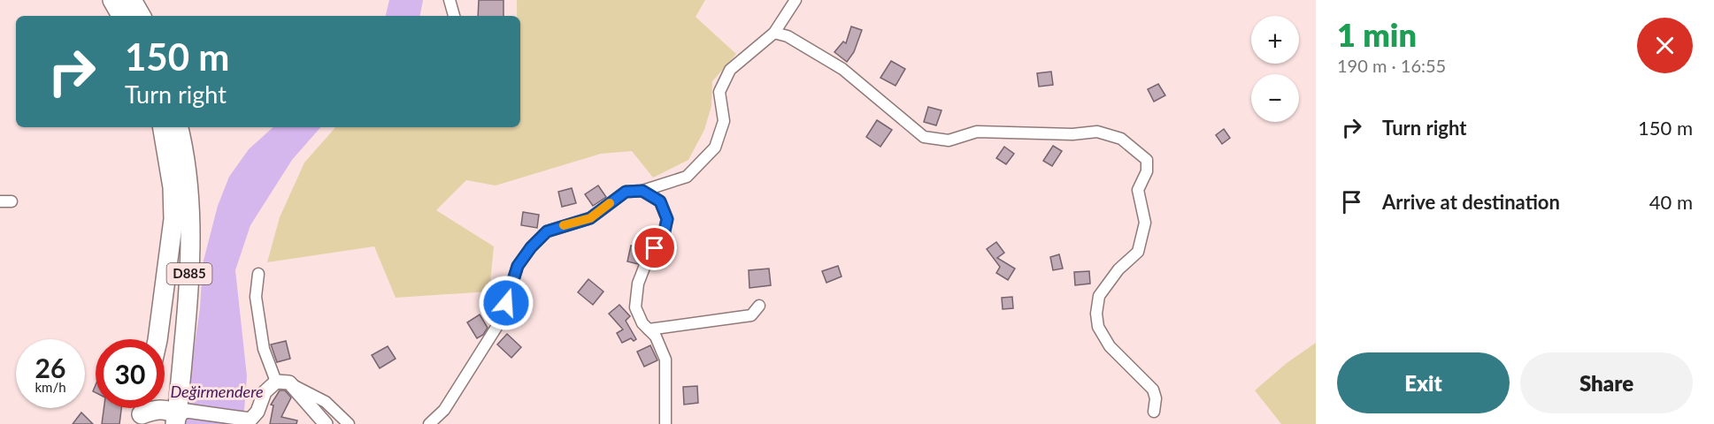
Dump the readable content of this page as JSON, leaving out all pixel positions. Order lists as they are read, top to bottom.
{
  "streets": {
    "highway": ["D885"]
  },
  "water": ["Değirmendere"],
  "page": {
    "heading": ["1 min", "190 m · 16:55"],
    "map_buttons": ["+", "−"],
    "turn": ["150 m", "Turn right"],
    "list": [
      {
        "name": "Turn right",
        "value": "150 m"
      },
      {
        "name": "Arrive at destination",
        "value": "40 m"
      }
    ],
    "speed": "26 km/h",
    "limit": "30",
    "buttons": ["Exit", "Share"]
  }
}
